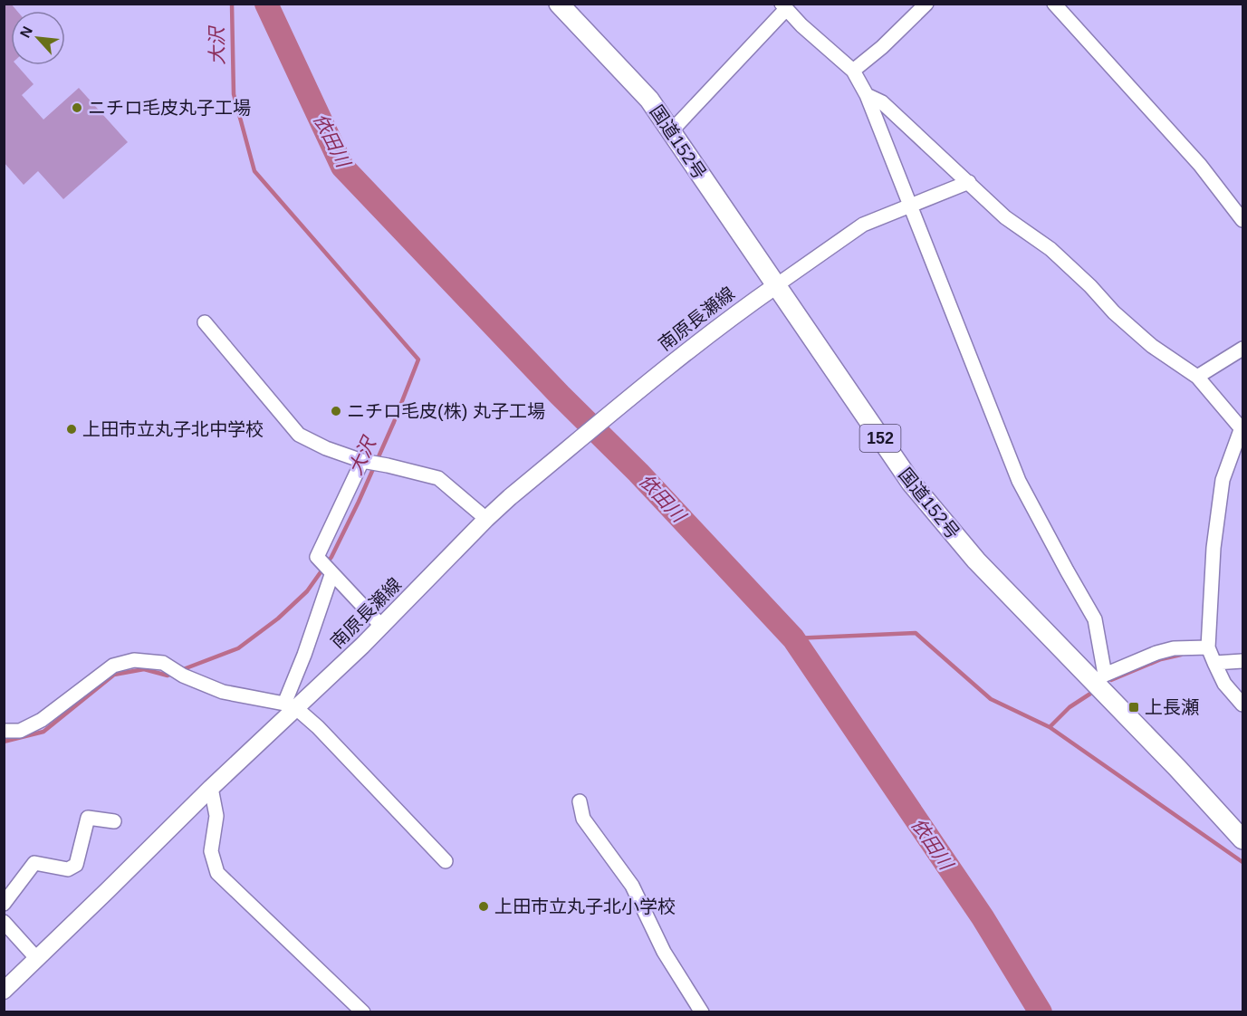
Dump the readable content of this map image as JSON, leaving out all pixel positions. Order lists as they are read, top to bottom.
{
  "streets": {
    "highway": ["国道152号", "152"],
    "main road": ["南原長瀬線"]
  },
  "crossings": [
    ["国道152号", "南原長瀬線"]
  ],
  "water": ["大沢", "依田川"],
  "places": {
    "other": [
      "ニチロ毛皮丸子工場",
      "ニチロ毛皮(株) 丸子工場",
      "上田市立丸子北中学校",
      "上田市立丸子北小学校"
    ],
    "transit": ["上長瀬"]
  },
  "north": "top left"
}
